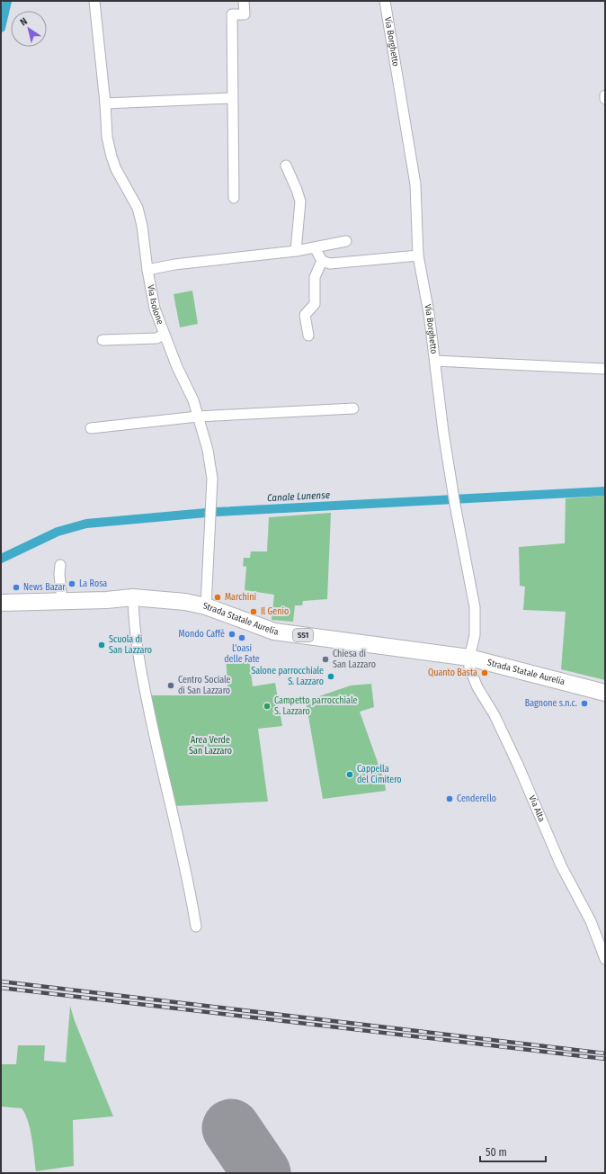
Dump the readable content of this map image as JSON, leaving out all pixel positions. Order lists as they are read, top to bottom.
{
  "streets": {
    "main road": ["Strada Statale Aurelia", "SS1"],
    "street": ["Via Borghetto", "Via Isolone", "Via Alta"]
  },
  "crossings": [
    ["Via Borghetto", "Strada Statale Aurelia"],
    ["Via Borghetto", "Via Alta"],
    ["Via Isolone", "Strada Statale Aurelia"],
    ["Strada Statale Aurelia", "Via Alta"]
  ],
  "water": ["Canale Lunense"],
  "parks": ["Area Verde San Lazzaro"],
  "places": [
    "La Rosa",
    "News Bazar",
    "Marchini",
    "Il Genio",
    "Mondo Caffè",
    "L'oasi delle Fate",
    "Scuola di San Lazzaro",
    "Chiesa di San Lazzaro",
    "Quanto Basta",
    "Salone parrocchiale S. Lazzaro",
    "Centro Sociale di San Lazzaro",
    "Bagnone s.n.c.",
    "Campetto parrocchiale S. Lazzaro",
    "Cappella del Cimitero",
    "Cenderello"
  ],
  "scale_bar": "50 m",
  "north": "top left"
}
